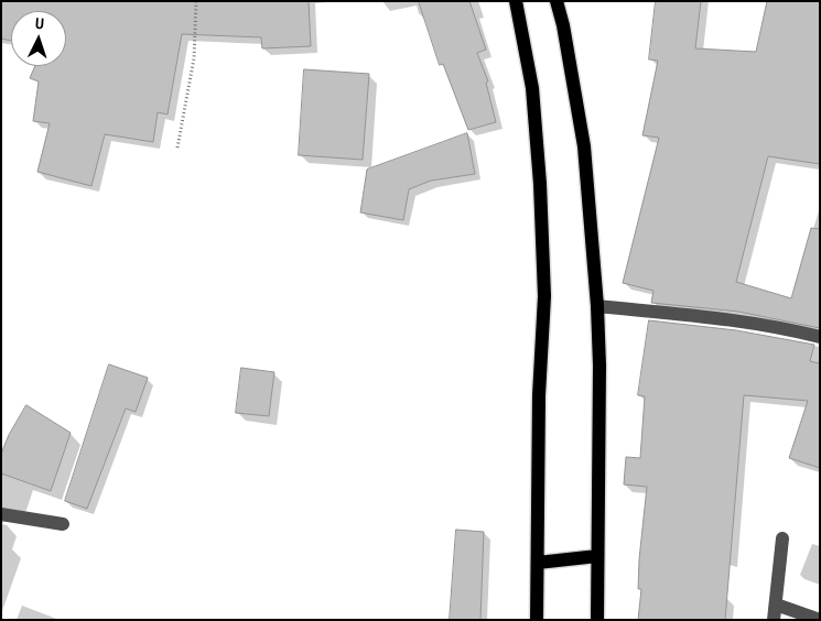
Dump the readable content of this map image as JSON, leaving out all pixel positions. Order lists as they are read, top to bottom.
{
  "north": "top"
}
